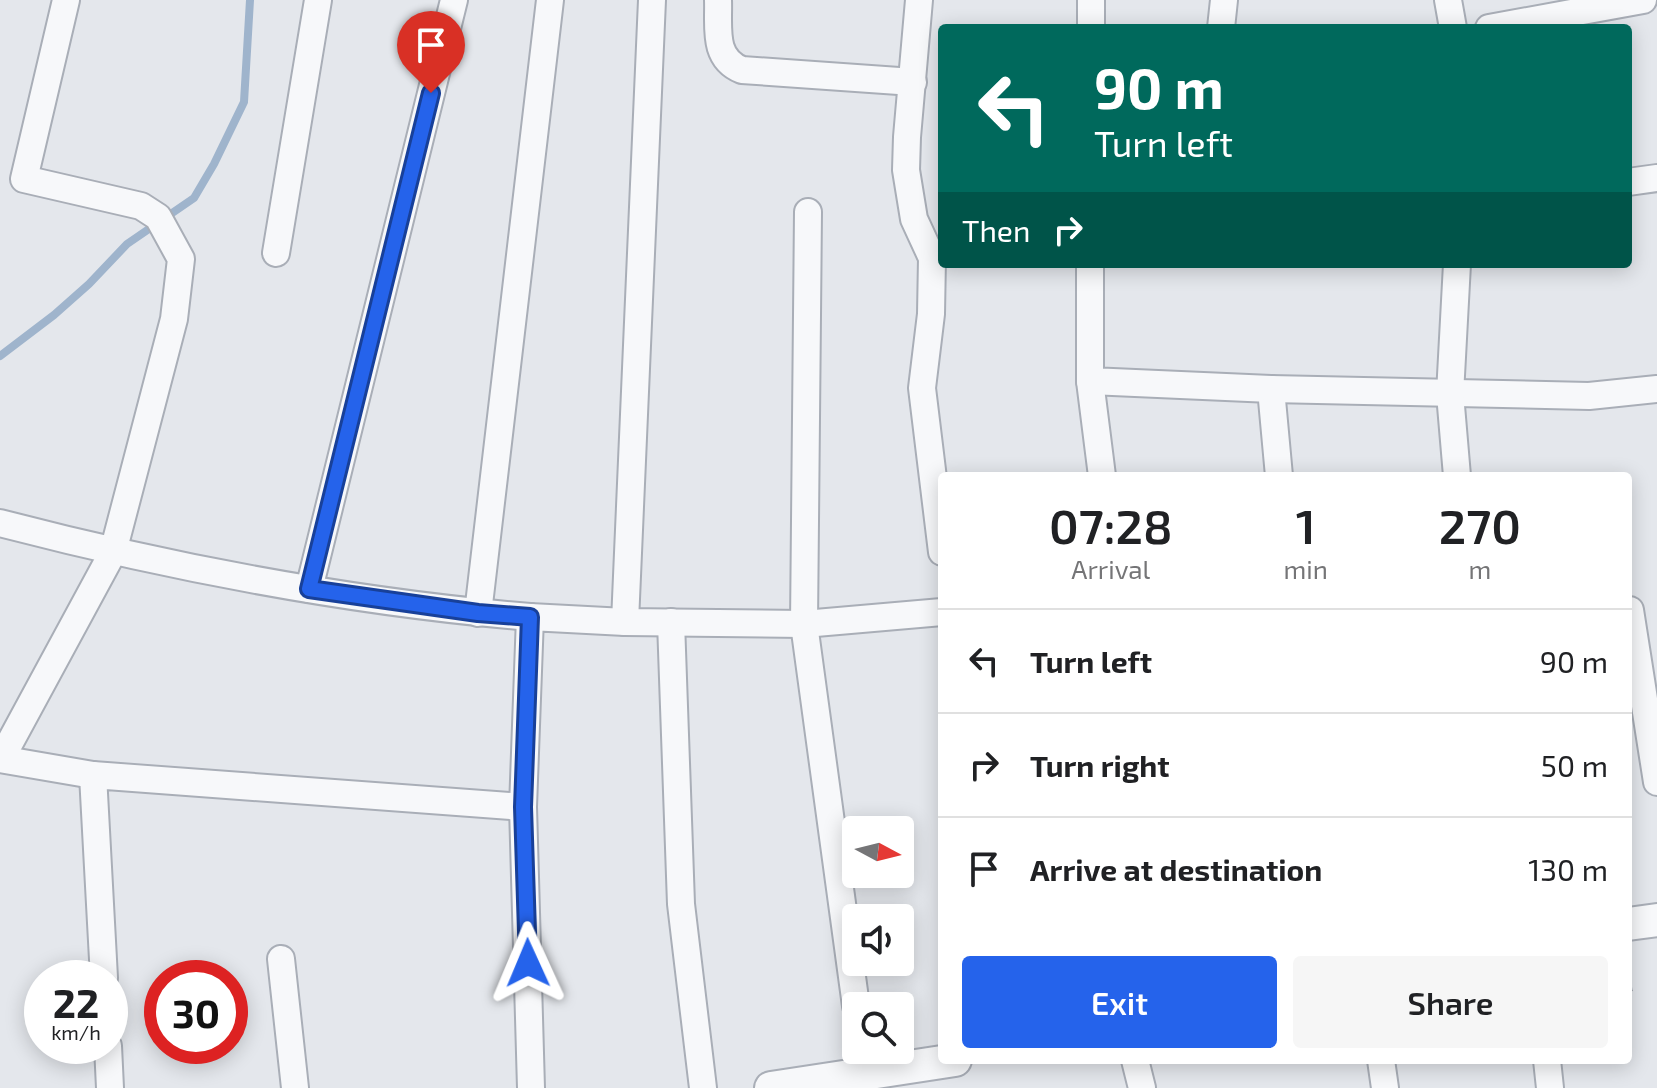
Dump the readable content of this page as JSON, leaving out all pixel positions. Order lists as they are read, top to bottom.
{
  "north": "right",
  "page": {
    "turn": ["90 m", "Turn left"],
    "then": "Then",
    "eta": [
      "07:28",
      "Arrival",
      "1",
      "min",
      "270",
      "m"
    ],
    "list": [
      {
        "name": "Turn left",
        "value": "90 m"
      },
      {
        "name": "Turn right",
        "value": "50 m"
      },
      {
        "name": "Arrive at destination",
        "value": "130 m"
      }
    ],
    "buttons": ["Exit", "Share"],
    "speed": "22 km/h",
    "limit": "30"
  }
}
